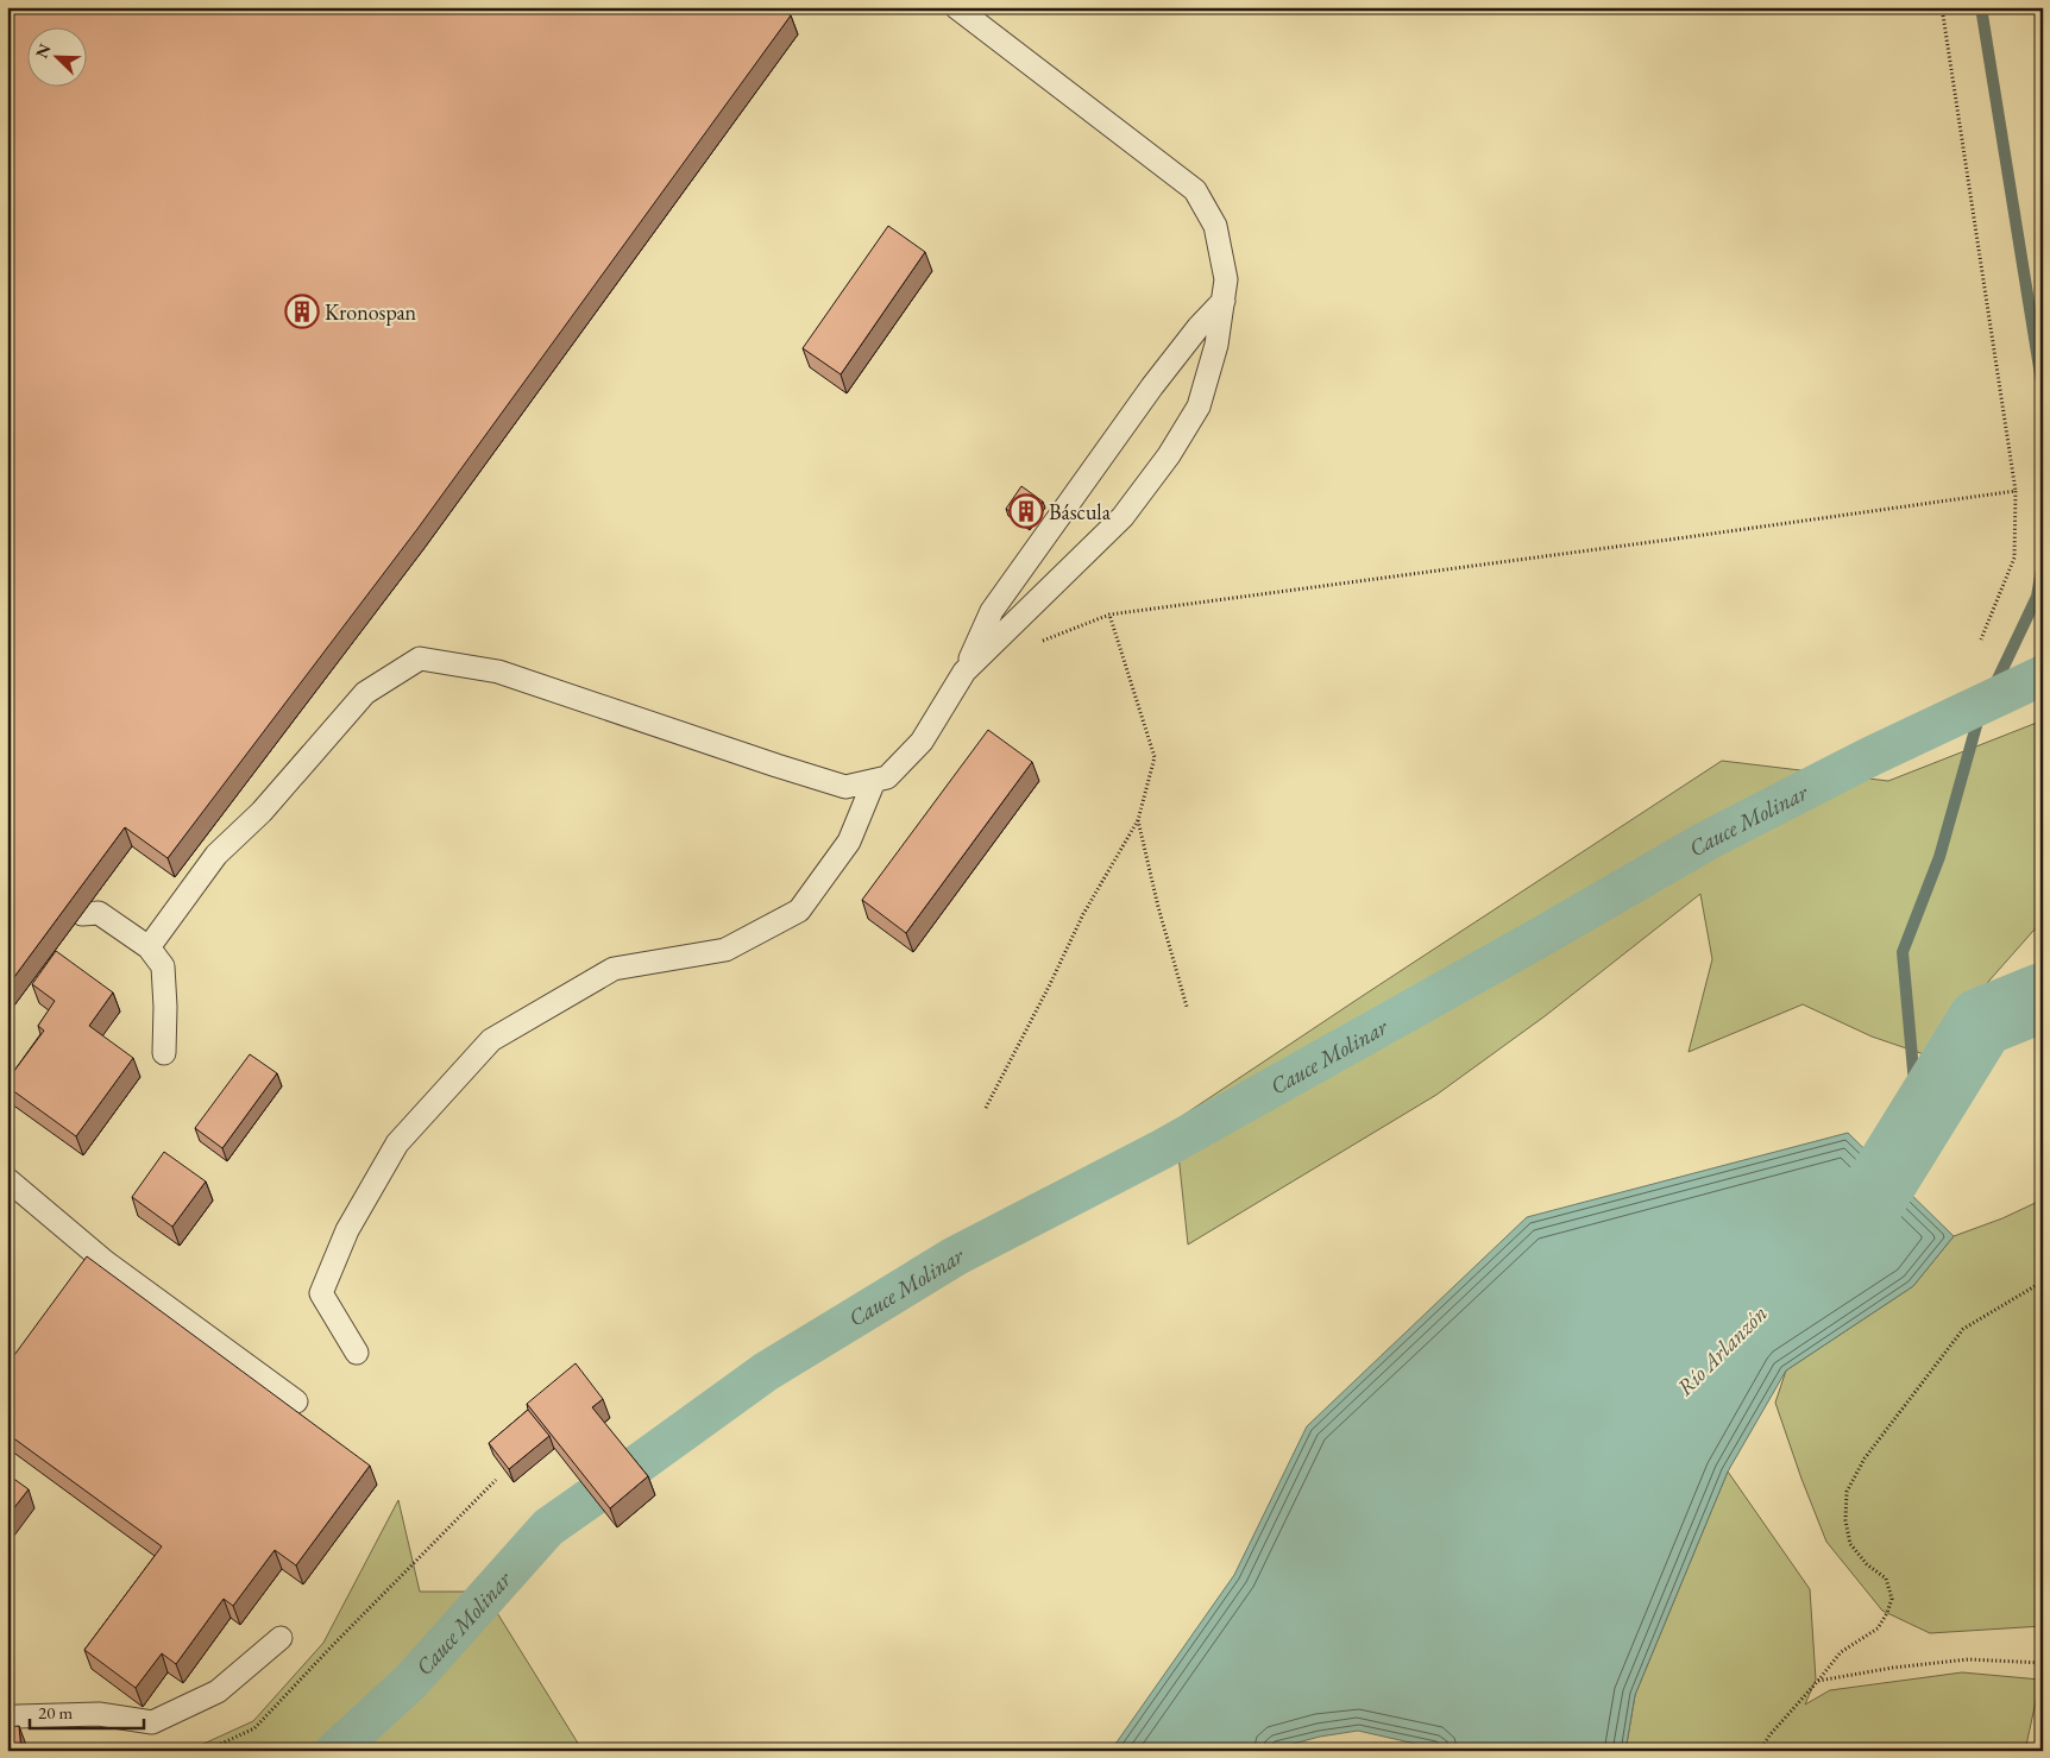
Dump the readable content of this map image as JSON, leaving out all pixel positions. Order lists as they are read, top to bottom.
{
  "water": ["Cauce Molinar", "Río Arlanzón"],
  "places": {
    "building": ["Kronospan", "Báscula"]
  },
  "scale_bar": "20 m",
  "north": "top left"
}
